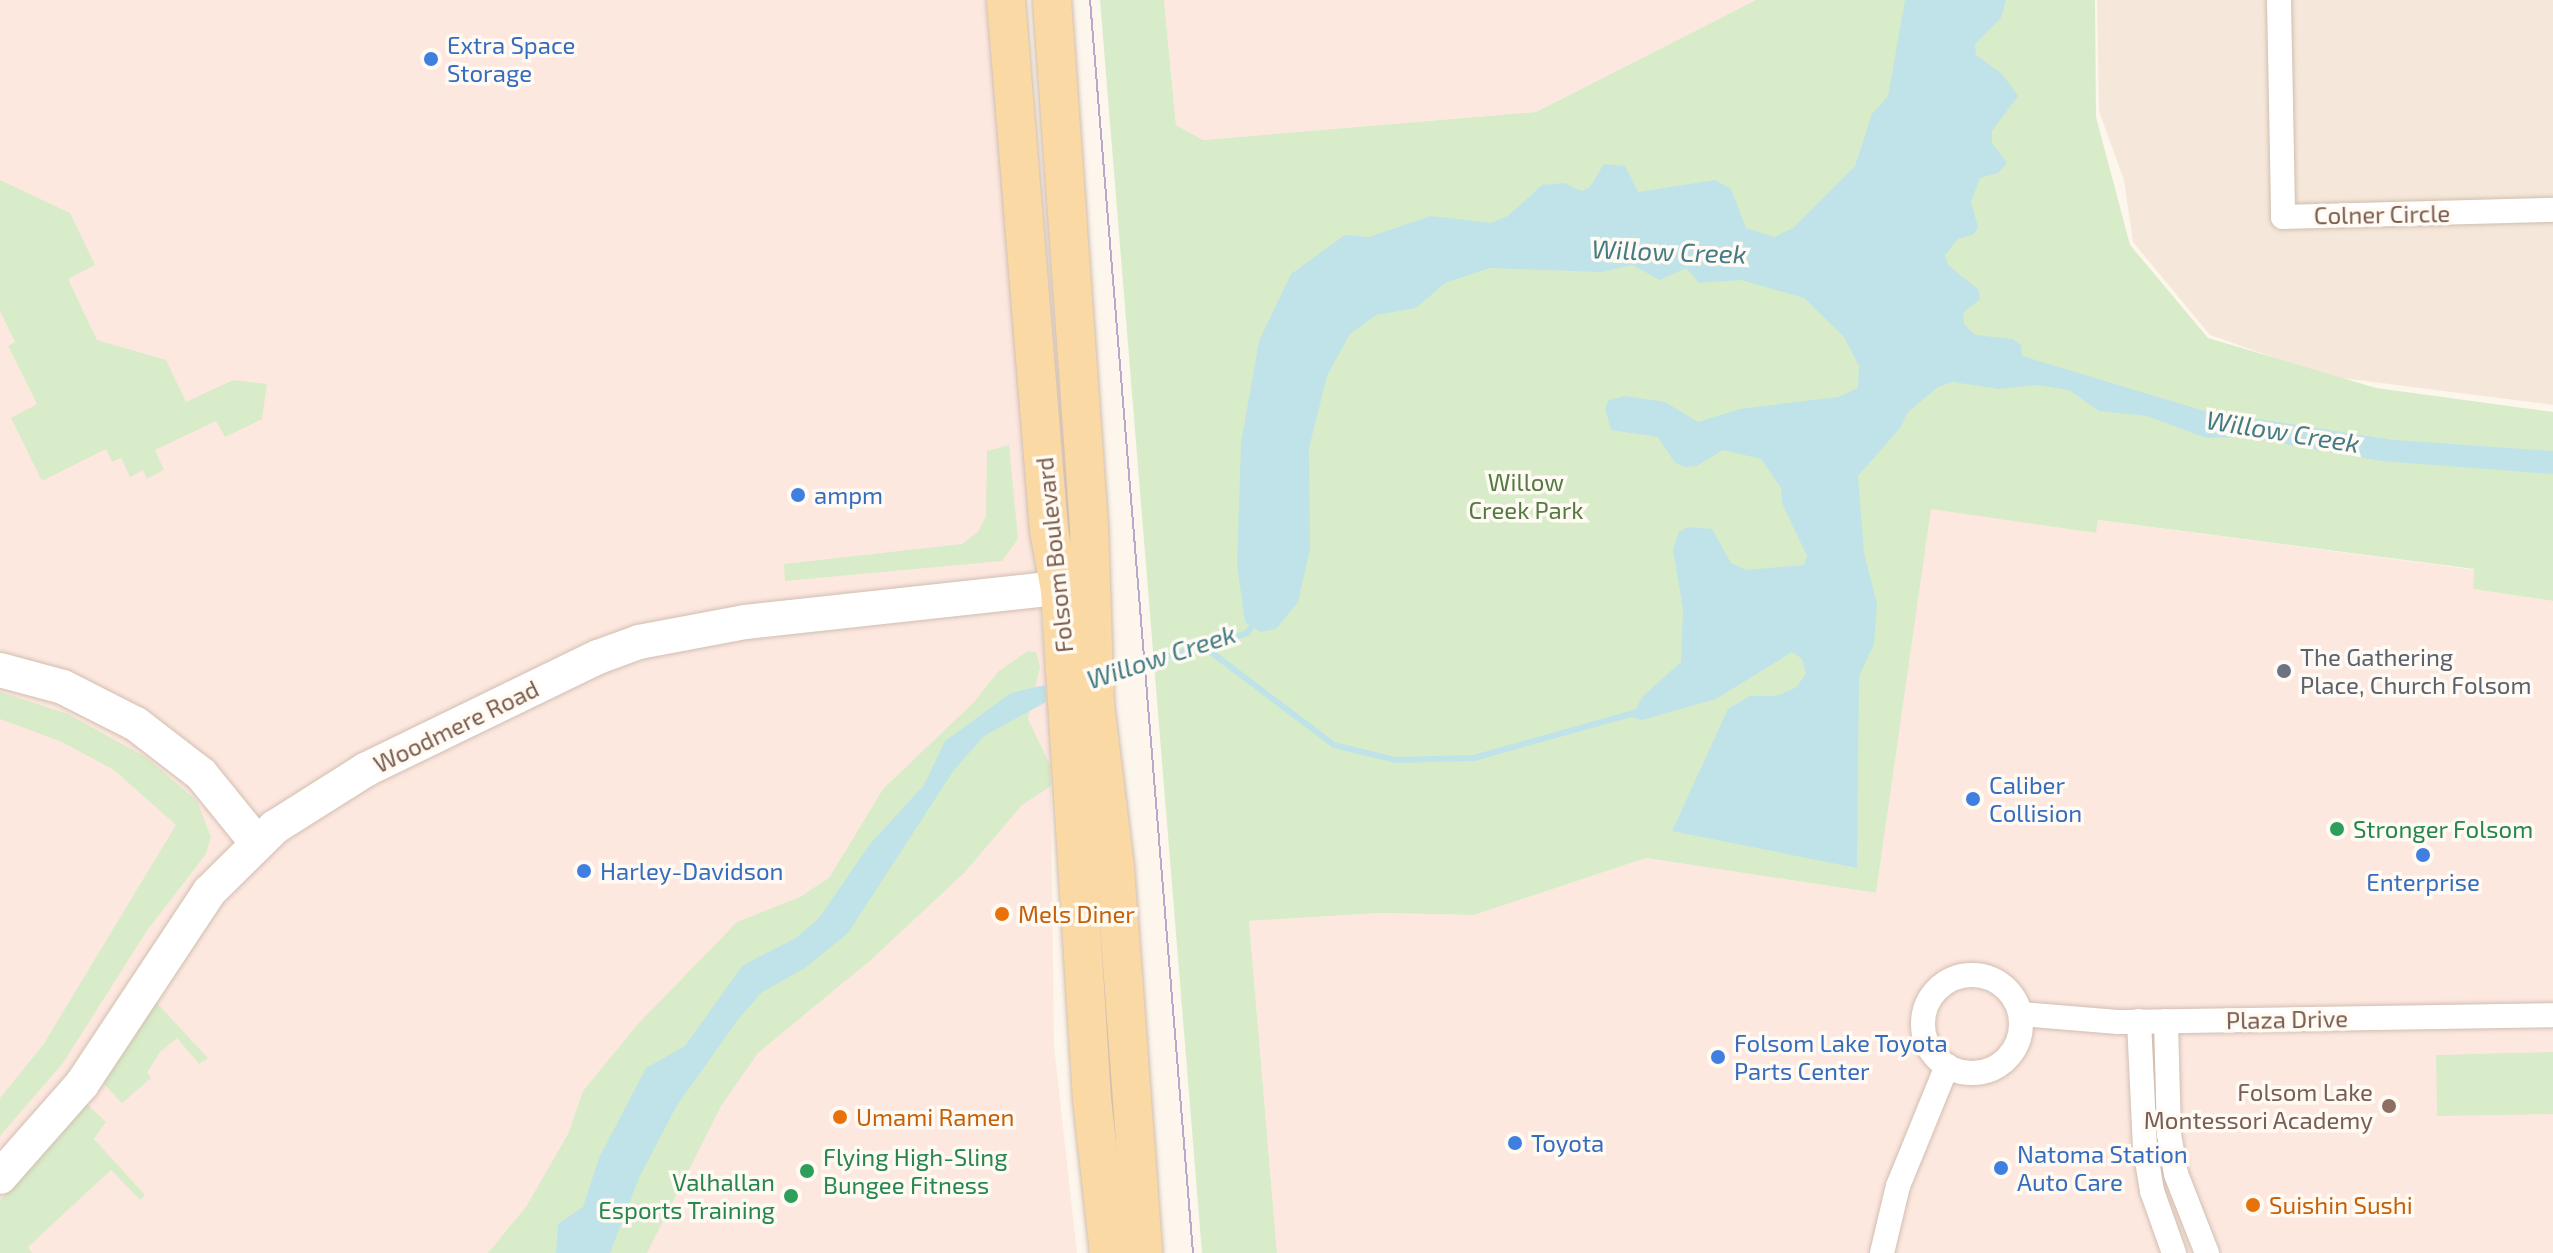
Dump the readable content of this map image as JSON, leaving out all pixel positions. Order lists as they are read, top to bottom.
{
  "streets": {
    "main road": ["Folsom Boulevard"],
    "street": ["Colner Circle", "Woodmere Road", "Plaza Drive"]
  },
  "crossings": [
    ["Folsom Boulevard", "Woodmere Road"]
  ],
  "water": ["Willow Creek"],
  "parks": ["Willow Creek Park"],
  "places": [
    "Extra Space Storage",
    "ampm",
    "The Gathering Place, Church Folsom",
    "Caliber Collision",
    "Stronger Folsom",
    "Enterprise",
    "Harley-Davidson",
    "Mels Diner",
    "Folsom Lake Toyota Parts Center",
    "Folsom Lake Montessori Academy",
    "Umami Ramen",
    "Toyota",
    "Natoma Station Auto Care",
    "Flying High-Sling Bungee Fitness",
    "Valhallan Esports Training",
    "Suishin Sushi"
  ]
}
